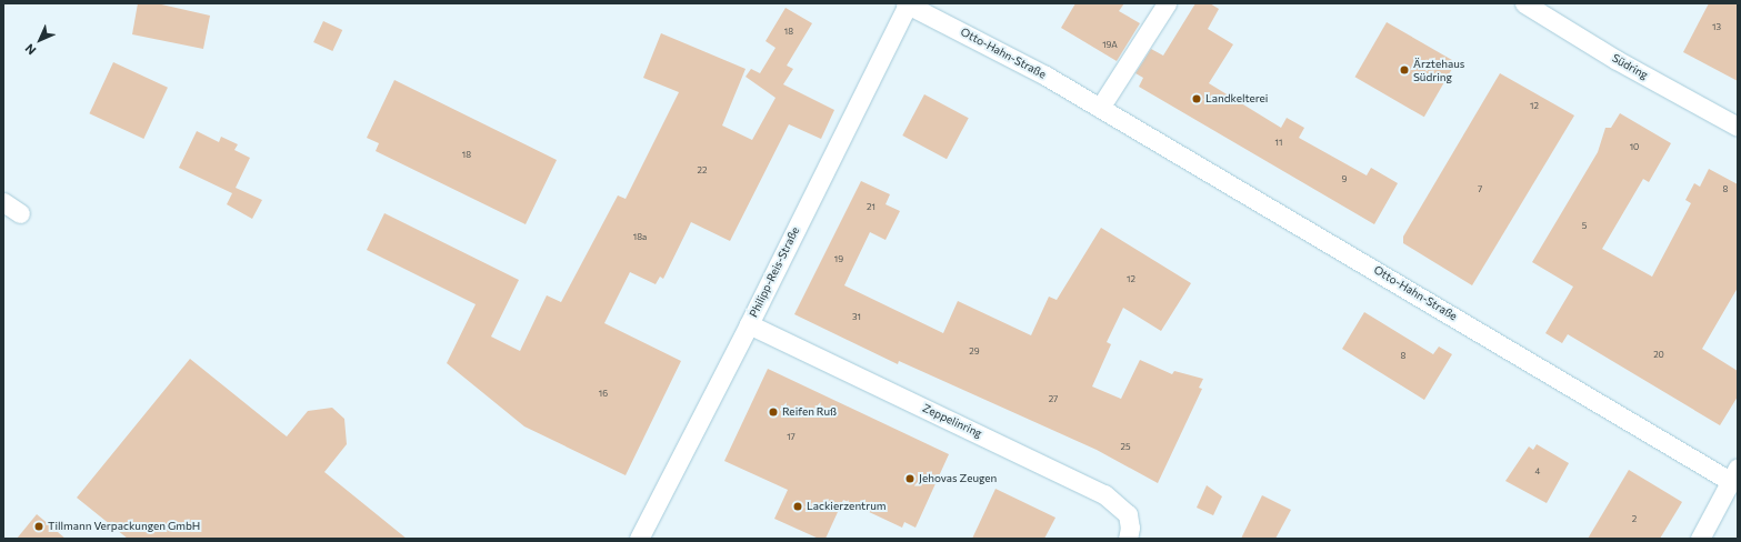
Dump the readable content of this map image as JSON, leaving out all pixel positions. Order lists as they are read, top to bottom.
{
  "streets": {
    "street": [
      "Otto-Hahn-Straße",
      "Südring",
      "Philipp-Reis-Straße",
      "Zeppelinring"
    ]
  },
  "crossings": [
    ["Otto-Hahn-Straße", "Philipp-Reis-Straße"],
    ["Philipp-Reis-Straße", "Zeppelinring"]
  ],
  "places": [
    "Ärztehaus Südring",
    "Landkelterei",
    "Reifen Ruß",
    "Jehovas Zeugen",
    "Lackierzentrum",
    "Tillmann Verpackungen GmbH"
  ],
  "house_numbers": [
    "13",
    "18",
    "19A",
    "12",
    "11",
    "10",
    "18",
    "22",
    "9",
    "7",
    "8",
    "21",
    "5",
    "18a",
    "19",
    "12",
    "31",
    "29",
    "20",
    "8",
    "16",
    "27",
    "17",
    "25",
    "4",
    "2"
  ],
  "north": "bottom left"
}
